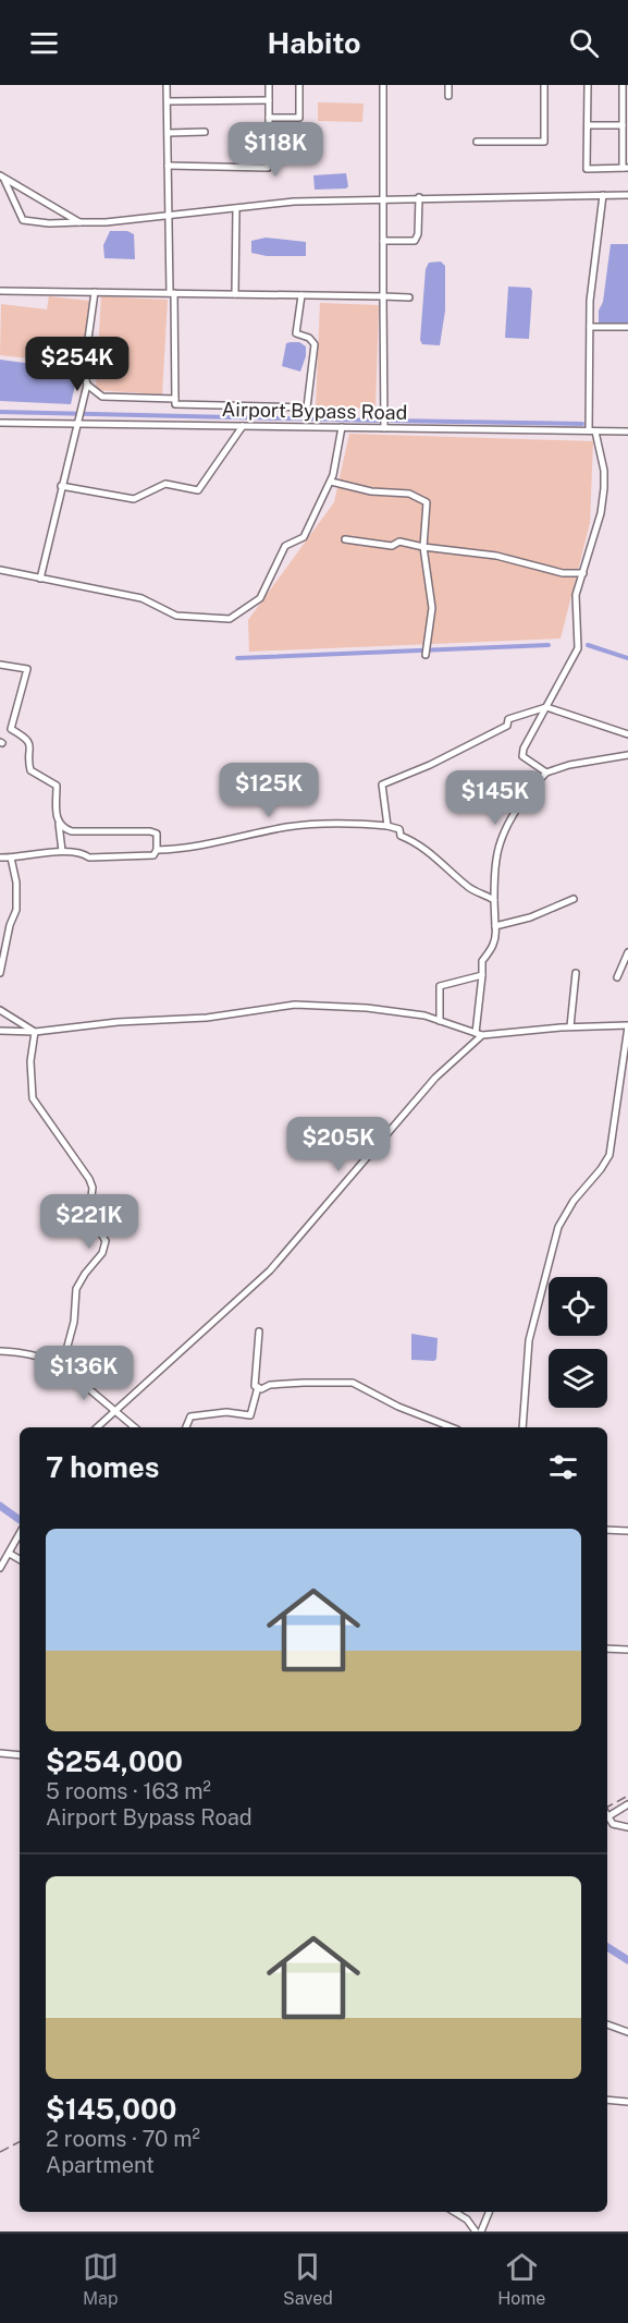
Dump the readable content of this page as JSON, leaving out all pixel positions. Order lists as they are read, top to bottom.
{
  "streets": {
    "street": ["Airport Bypass Road"]
  },
  "page": {
    "header": "Habito",
    "price": [
      "$118K",
      "$254K",
      "$125K",
      "$145K",
      "$205K",
      "$221K",
      "$136K"
    ],
    "heading": "7 homes",
    "list": [
      {
        "name": "$254,000",
        "note": "5 rooms · 163 m² · Airport Bypass Road"
      },
      {
        "name": "$145,000",
        "note": "2 rooms · 70 m² · Apartment"
      }
    ],
    "tabs": ["Map", "Saved", "Home"]
  }
}
